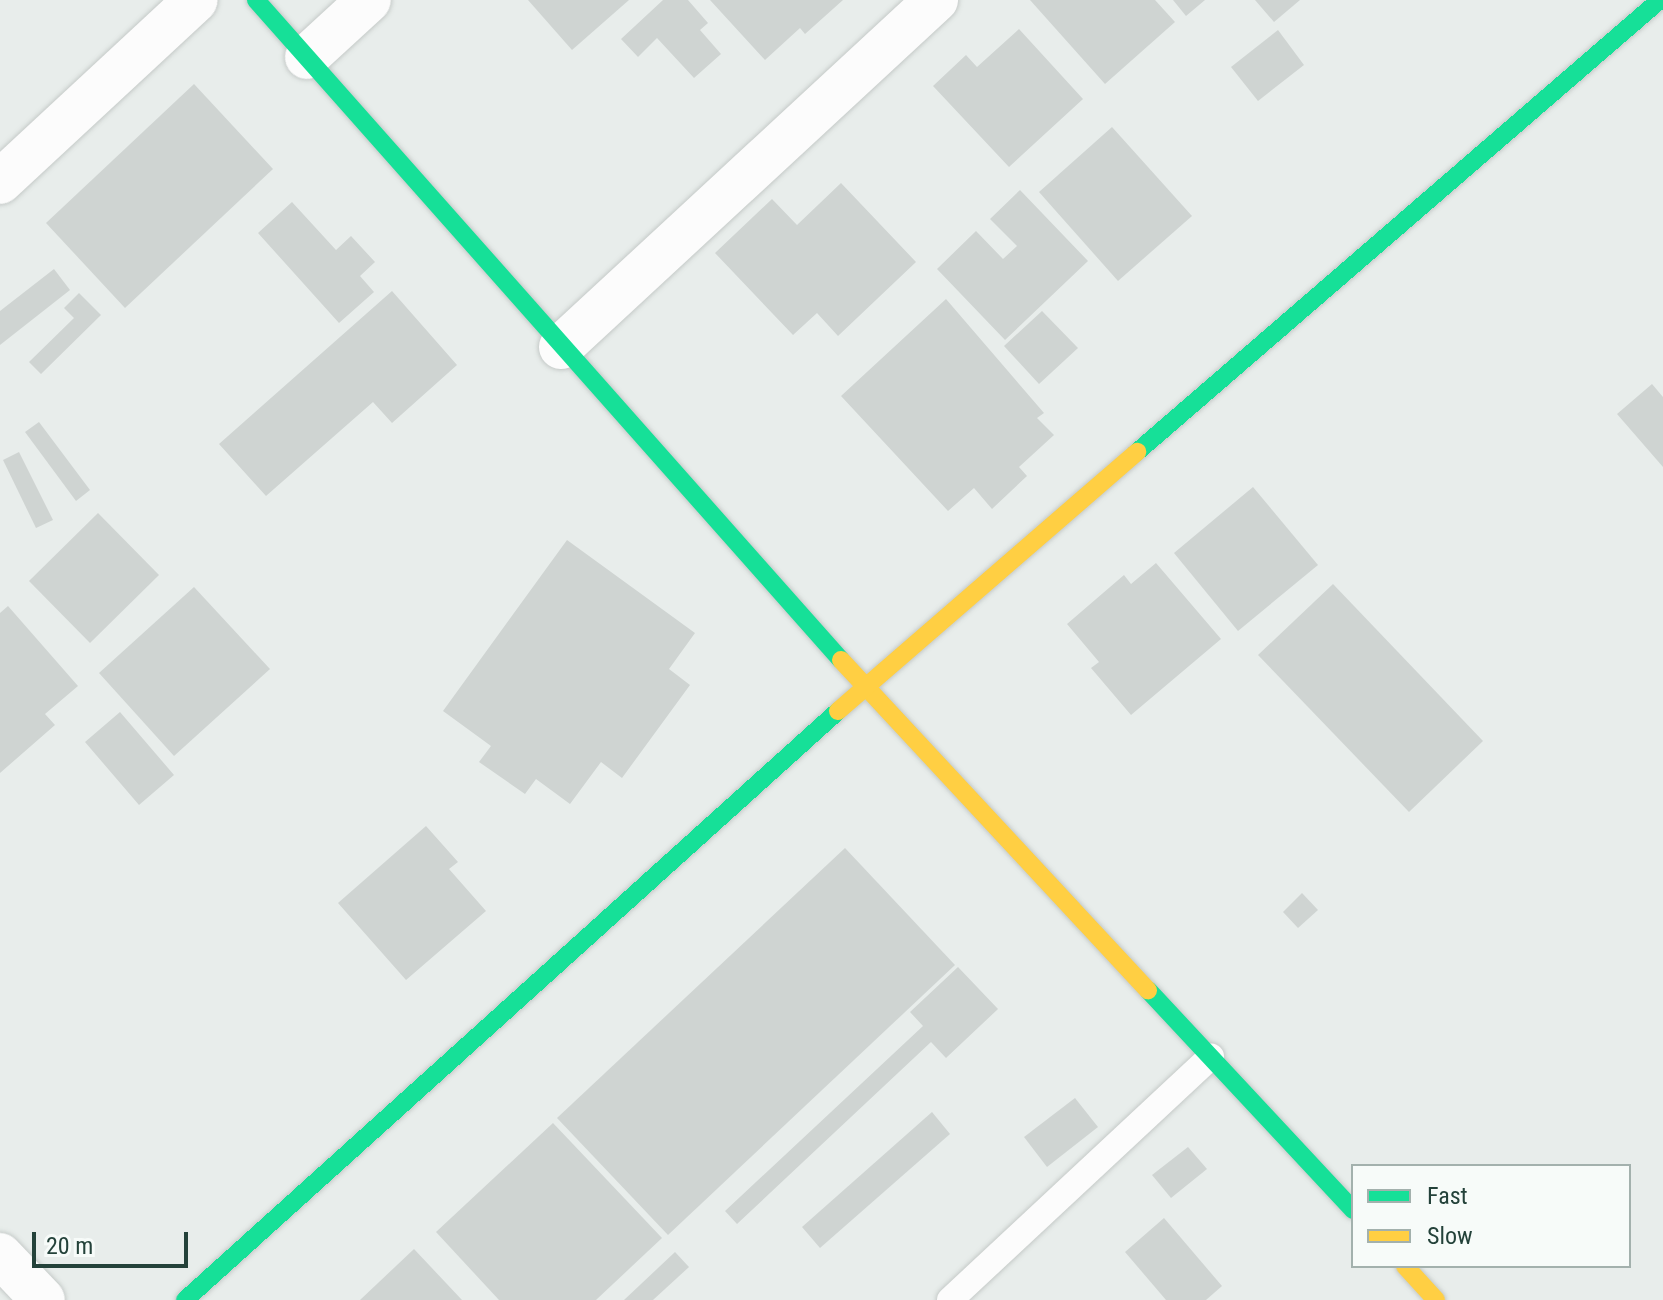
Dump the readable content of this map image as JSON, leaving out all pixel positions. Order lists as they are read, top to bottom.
{
  "legend": ["Fast", "Slow"],
  "scale_bar": "20 m"
}
